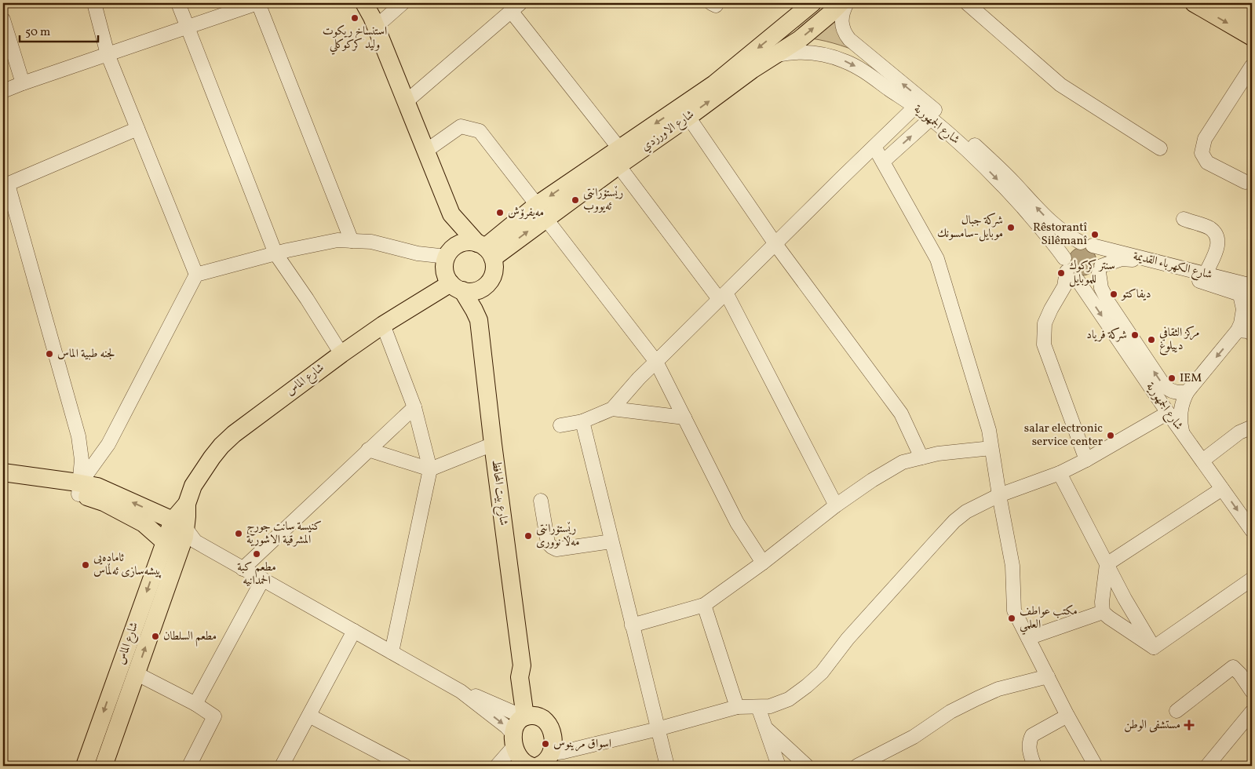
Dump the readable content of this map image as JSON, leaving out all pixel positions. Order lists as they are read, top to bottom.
{
  "streets": {
    "main road": ["شارع الاورزدي", "شارع الماس", "شارع بيت المحافظ"],
    "street": ["شارع الجمهورية", "شارع الكهرباء القديمة"]
  },
  "crossings": [
    ["شارع الجمهورية", "شارع الاورزدي"],
    ["شارع الجمهورية", "شارع الكهرباء القديمة"],
    ["شارع الاورزدي", "شارع الماس"],
    ["شارع الاورزدي", "شارع بيت المحافظ"],
    ["شارع الماس", "شارع بيت المحافظ"]
  ],
  "places": {
    "other": [
      "استنساخ ريكوت وليد كركوكلي",
      "رێستۆرانتی ئەیووب",
      "مەیفرۆش",
      "شركة جبال موبايل-سامسونك",
      "Rêstorantî Silêmanî",
      "سنتر كركوك للموبايل",
      "ديفاكتو",
      "شركة فرياد",
      "مركز الثقافي دييلوغ",
      "لجنه طبية الماس",
      "IEM",
      "salar electronic service center",
      "كنيسة سانت جورج المشرقية الاشورية",
      "رێستۆرانتی مەڵا نووری",
      "مطعم كبة الحمدانيه",
      "ئامادەیی پیشەسازی ئەڵماس",
      "مكتب عواطف العلمي",
      "مطعم السلطان",
      "اسواق مرينوس"
    ],
    "health": ["مستشفى الوطن"]
  },
  "scale_bar": "50 m"
}
